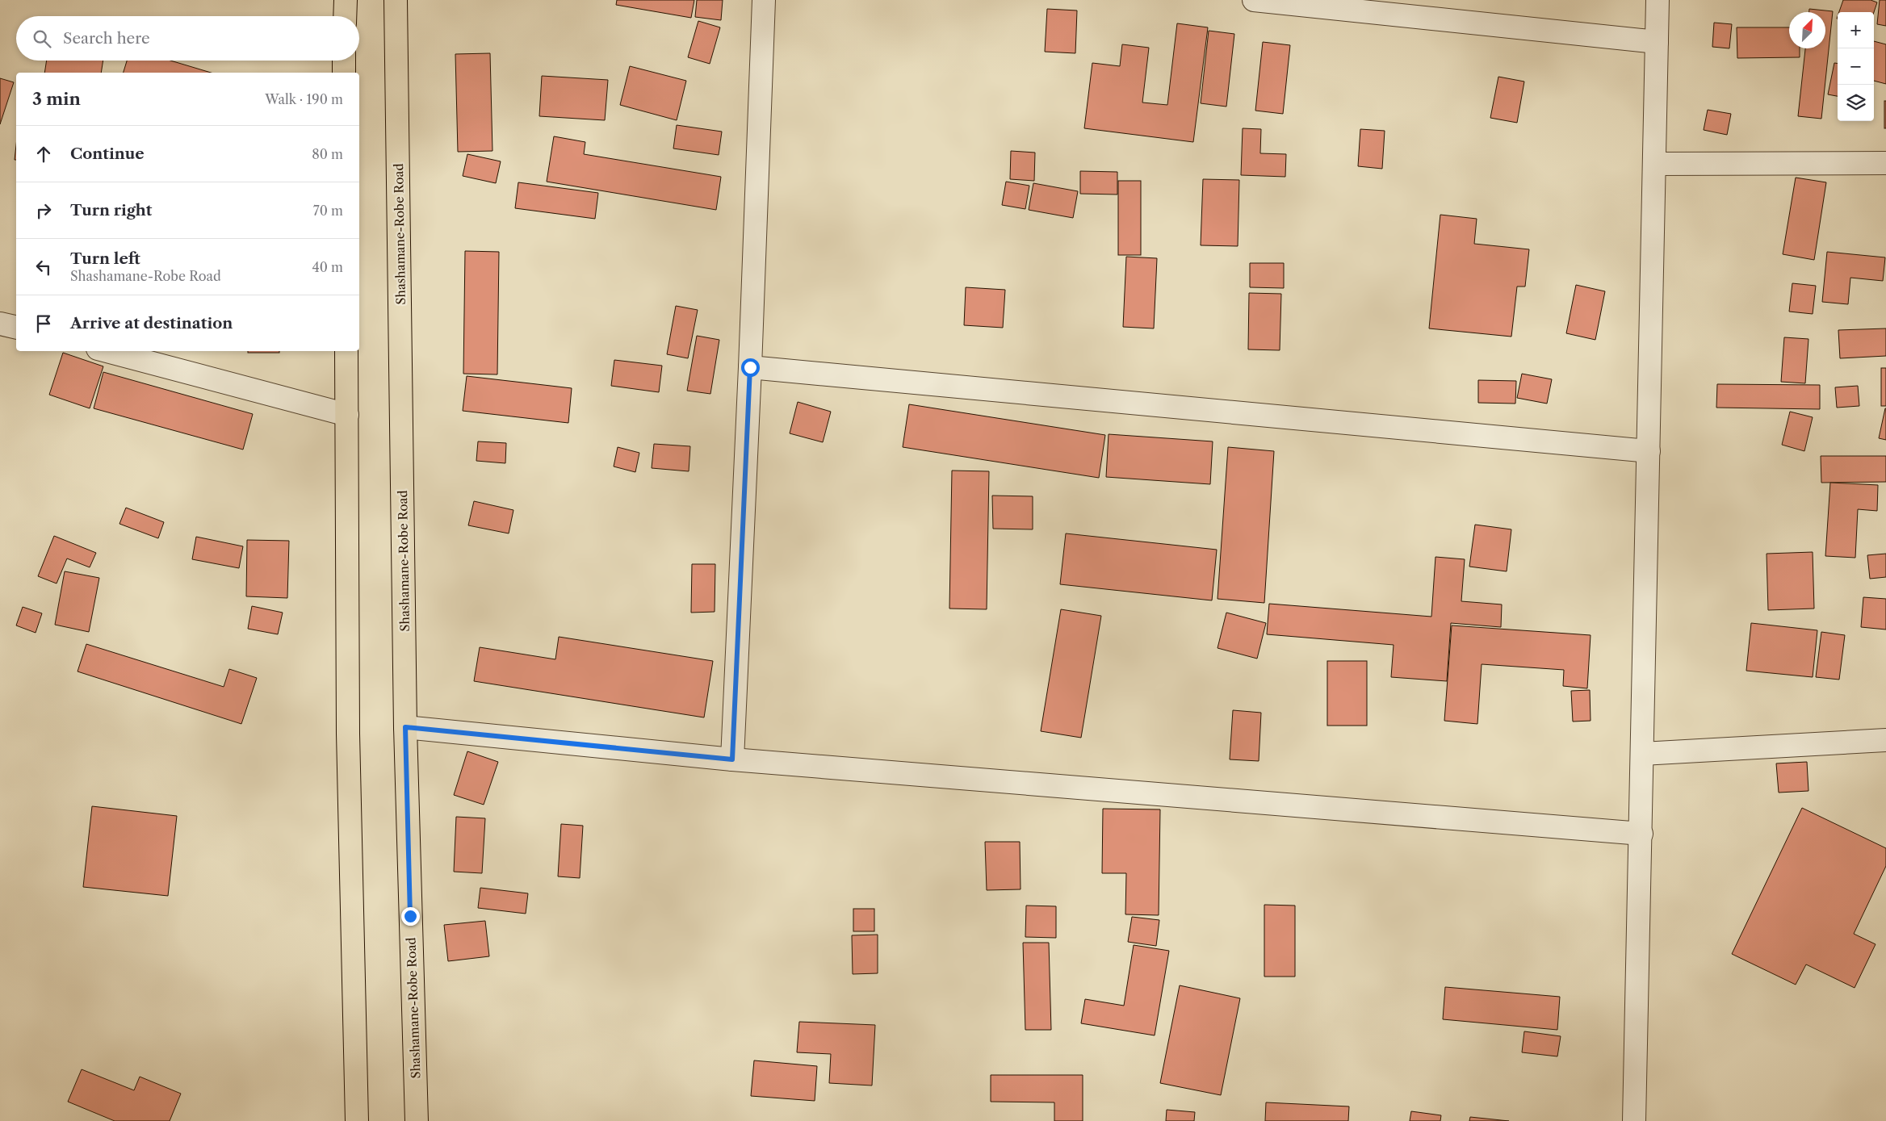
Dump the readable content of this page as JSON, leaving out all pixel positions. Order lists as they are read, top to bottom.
{
  "streets": {
    "main road": ["Shashamane-Robe Road"]
  },
  "north": "top right",
  "page": {
    "map_buttons": ["+", "−"],
    "search": "Search here",
    "heading": ["3 min", "Walk · 190 m"],
    "list": [
      ["Continue", "80 m"],
      ["Turn right", "70 m"],
      ["Turn left", "Shashamane-Robe Road", "40 m"],
      "Arrive at destination"
    ]
  }
}
